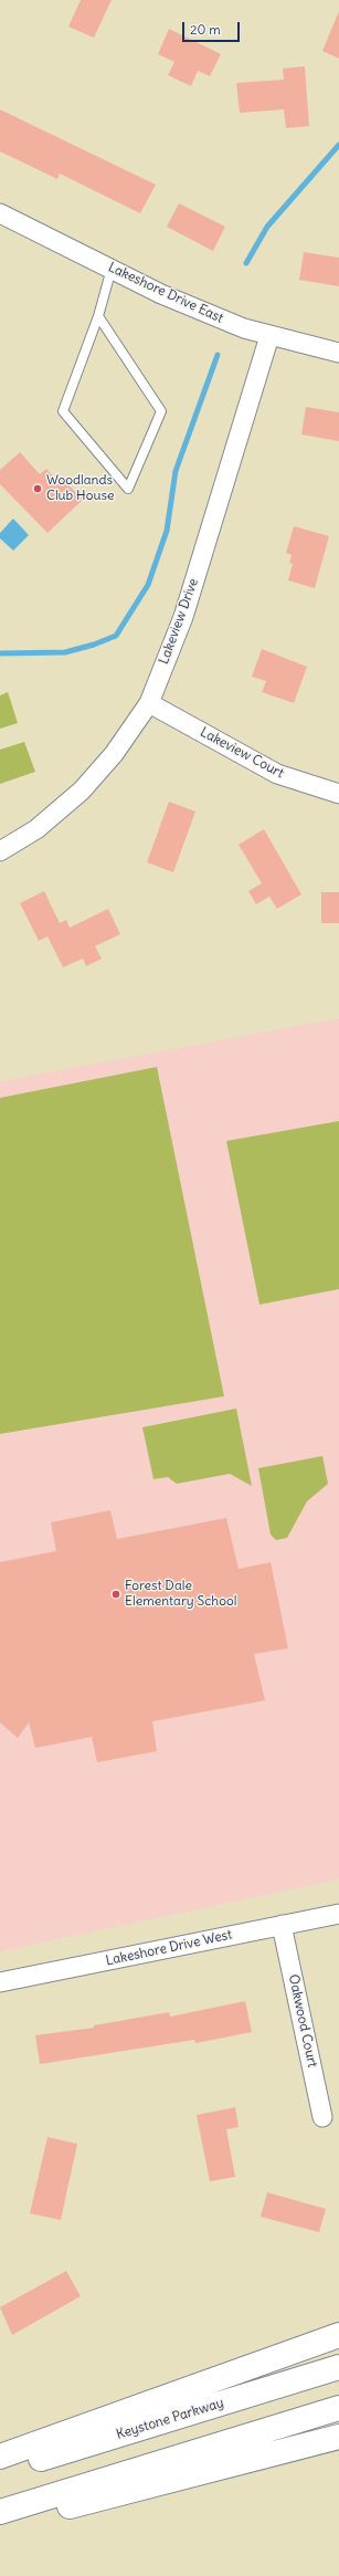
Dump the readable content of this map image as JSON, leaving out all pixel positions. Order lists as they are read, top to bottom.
{
  "streets": {
    "highway": ["Keystone Parkway"],
    "street": [
      "Lakeshore Drive East",
      "Lakeview Drive",
      "Lakeview Court",
      "Lakeshore Drive West",
      "Oakwood Court"
    ]
  },
  "crossings": [
    ["Lakeshore Drive East", "Lakeview Drive"],
    ["Lakeview Drive", "Lakeview Court"],
    ["Lakeshore Drive West", "Oakwood Court"]
  ],
  "places": ["Woodlands Club House", "Forest Dale Elementary School"],
  "scale_bar": "20 m"
}
